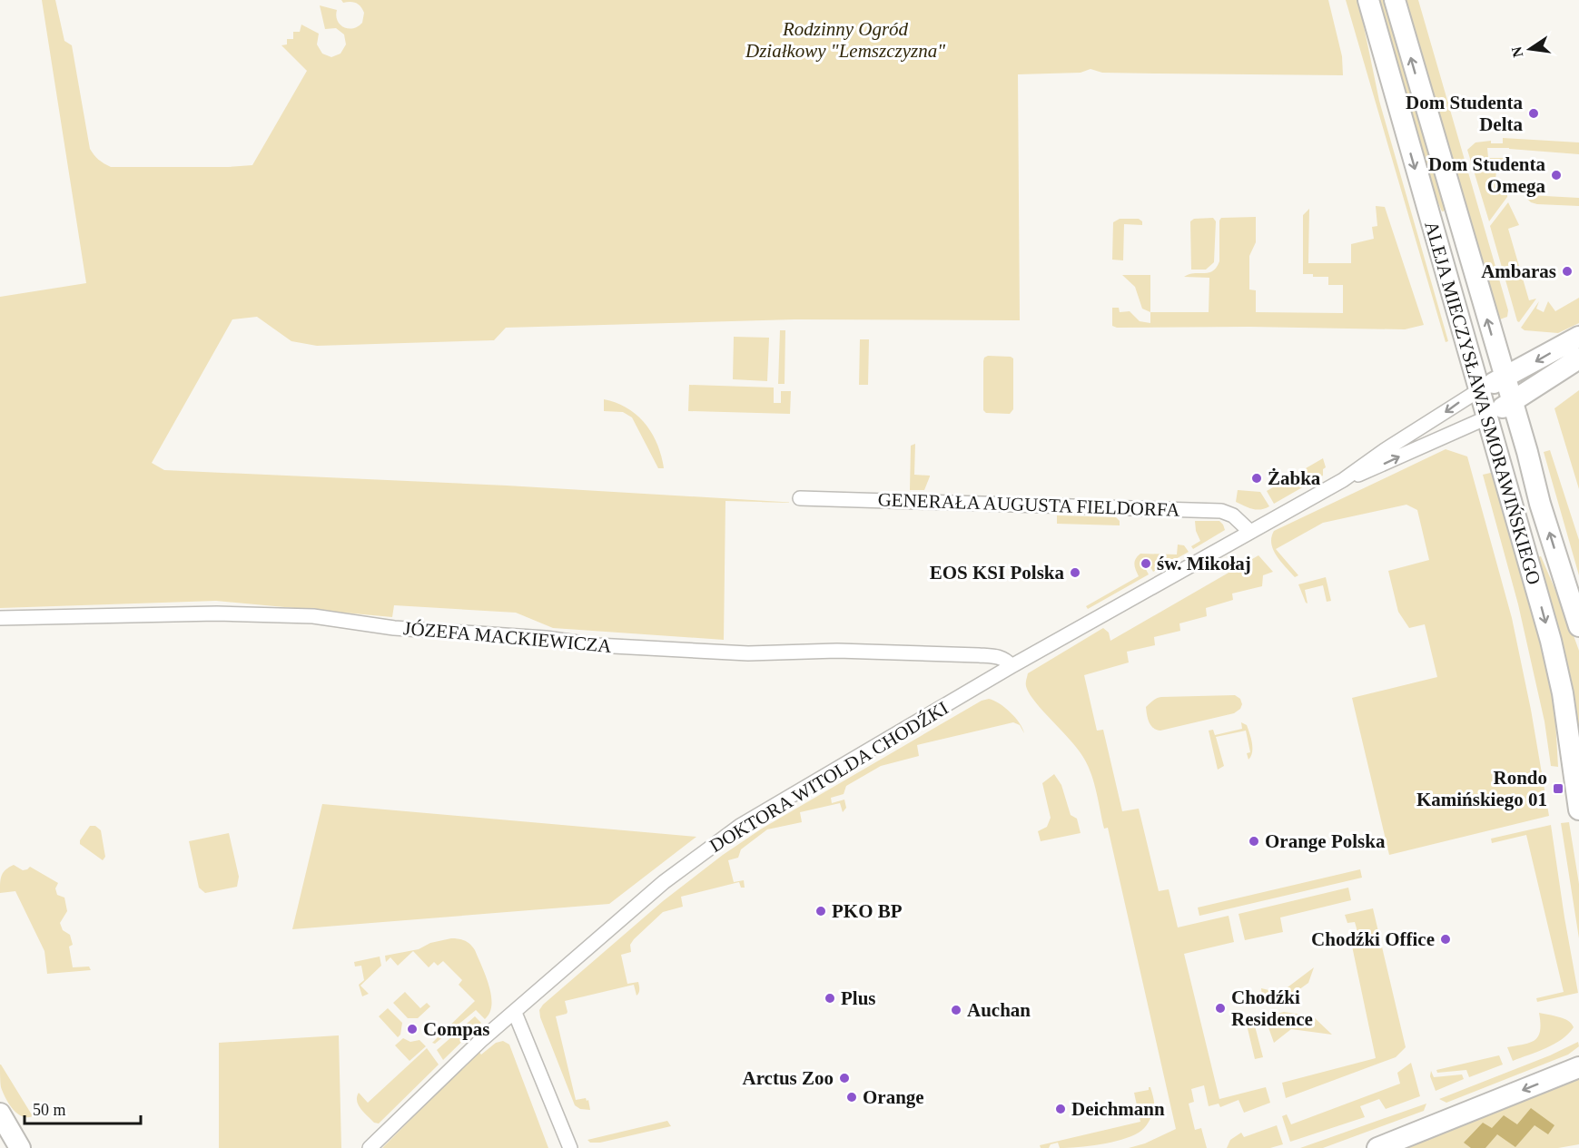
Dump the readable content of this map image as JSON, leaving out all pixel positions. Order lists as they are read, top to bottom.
{
  "streets": {
    "main road": ["ALEJA MIECZYSŁAWA SMORAWIŃSKIEGO", "DOKTORA WITOLDA CHODŹKI"],
    "street": ["GENERAŁA AUGUSTA FIELDORFA", "JÓZEFA MACKIEWICZA"]
  },
  "crossings": [
    ["ALEJA MIECZYSŁAWA SMORAWIŃSKIEGO", "DOKTORA WITOLDA CHODŹKI"],
    ["GENERAŁA AUGUSTA FIELDORFA", "DOKTORA WITOLDA CHODŹKI"],
    ["JÓZEFA MACKIEWICZA", "DOKTORA WITOLDA CHODŹKI"]
  ],
  "parks": ["Rodzinny Ogród Działkowy \"Lemszczyzna\""],
  "places": {
    "other": [
      "Dom Studenta Delta",
      "Dom Studenta Omega",
      "Ambaras",
      "Żabka",
      "św. Mikołaj",
      "EOS KSI Polska",
      "Orange Polska",
      "PKO BP",
      "Chodźki Office",
      "Plus",
      "Chodźki Residence",
      "Auchan",
      "Compas",
      "Arctus Zoo",
      "Orange",
      "Deichmann"
    ],
    "transit": ["Rondo Kamińskiego 01"]
  },
  "scale_bar": "50 m",
  "north": "left"
}
